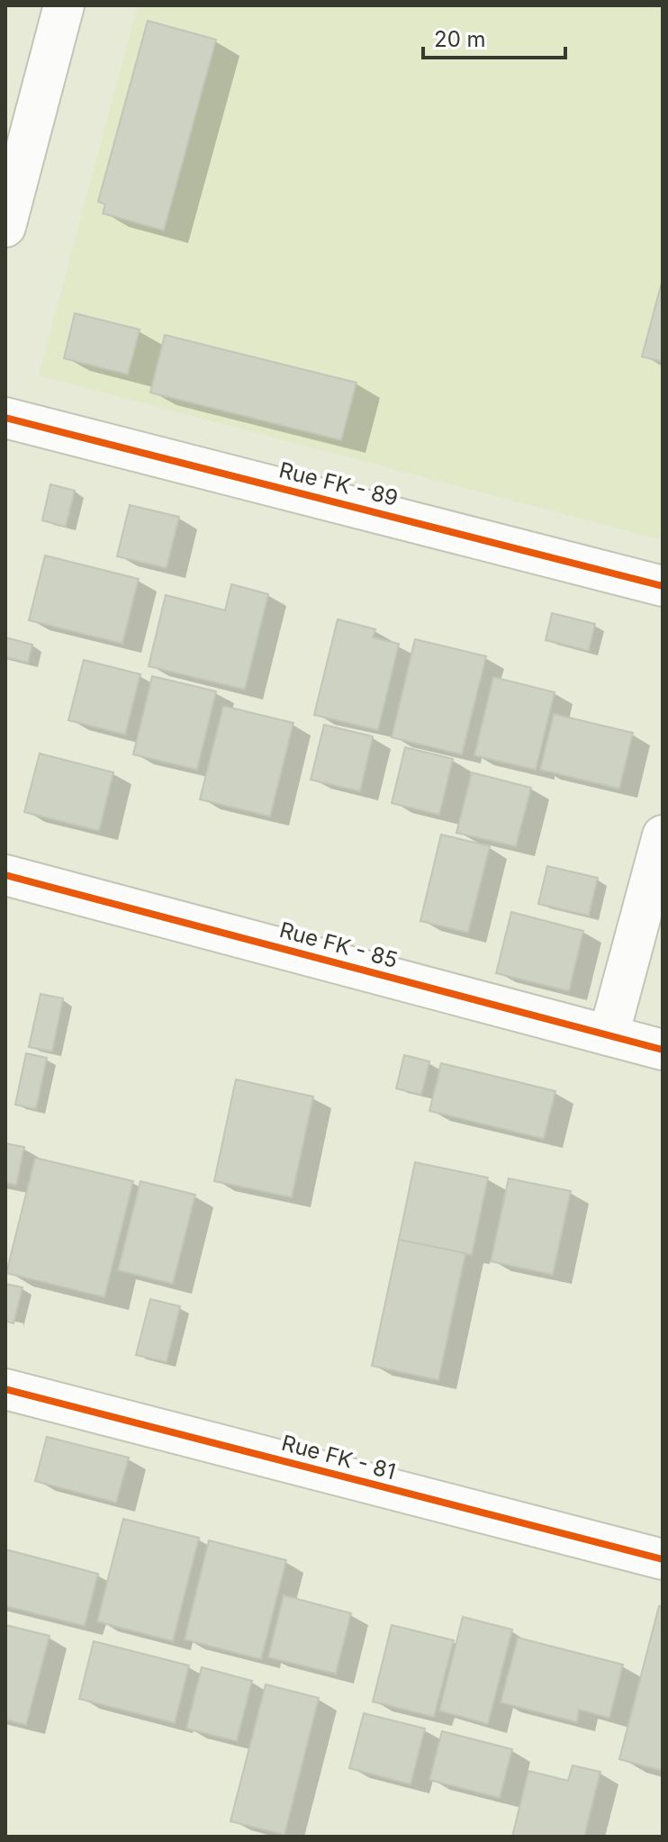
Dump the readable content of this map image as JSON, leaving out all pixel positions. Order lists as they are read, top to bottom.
{
  "streets": {
    "street": ["Rue FK - 89", "Rue FK - 85", "Rue FK - 81"]
  },
  "scale_bar": "20 m"
}
